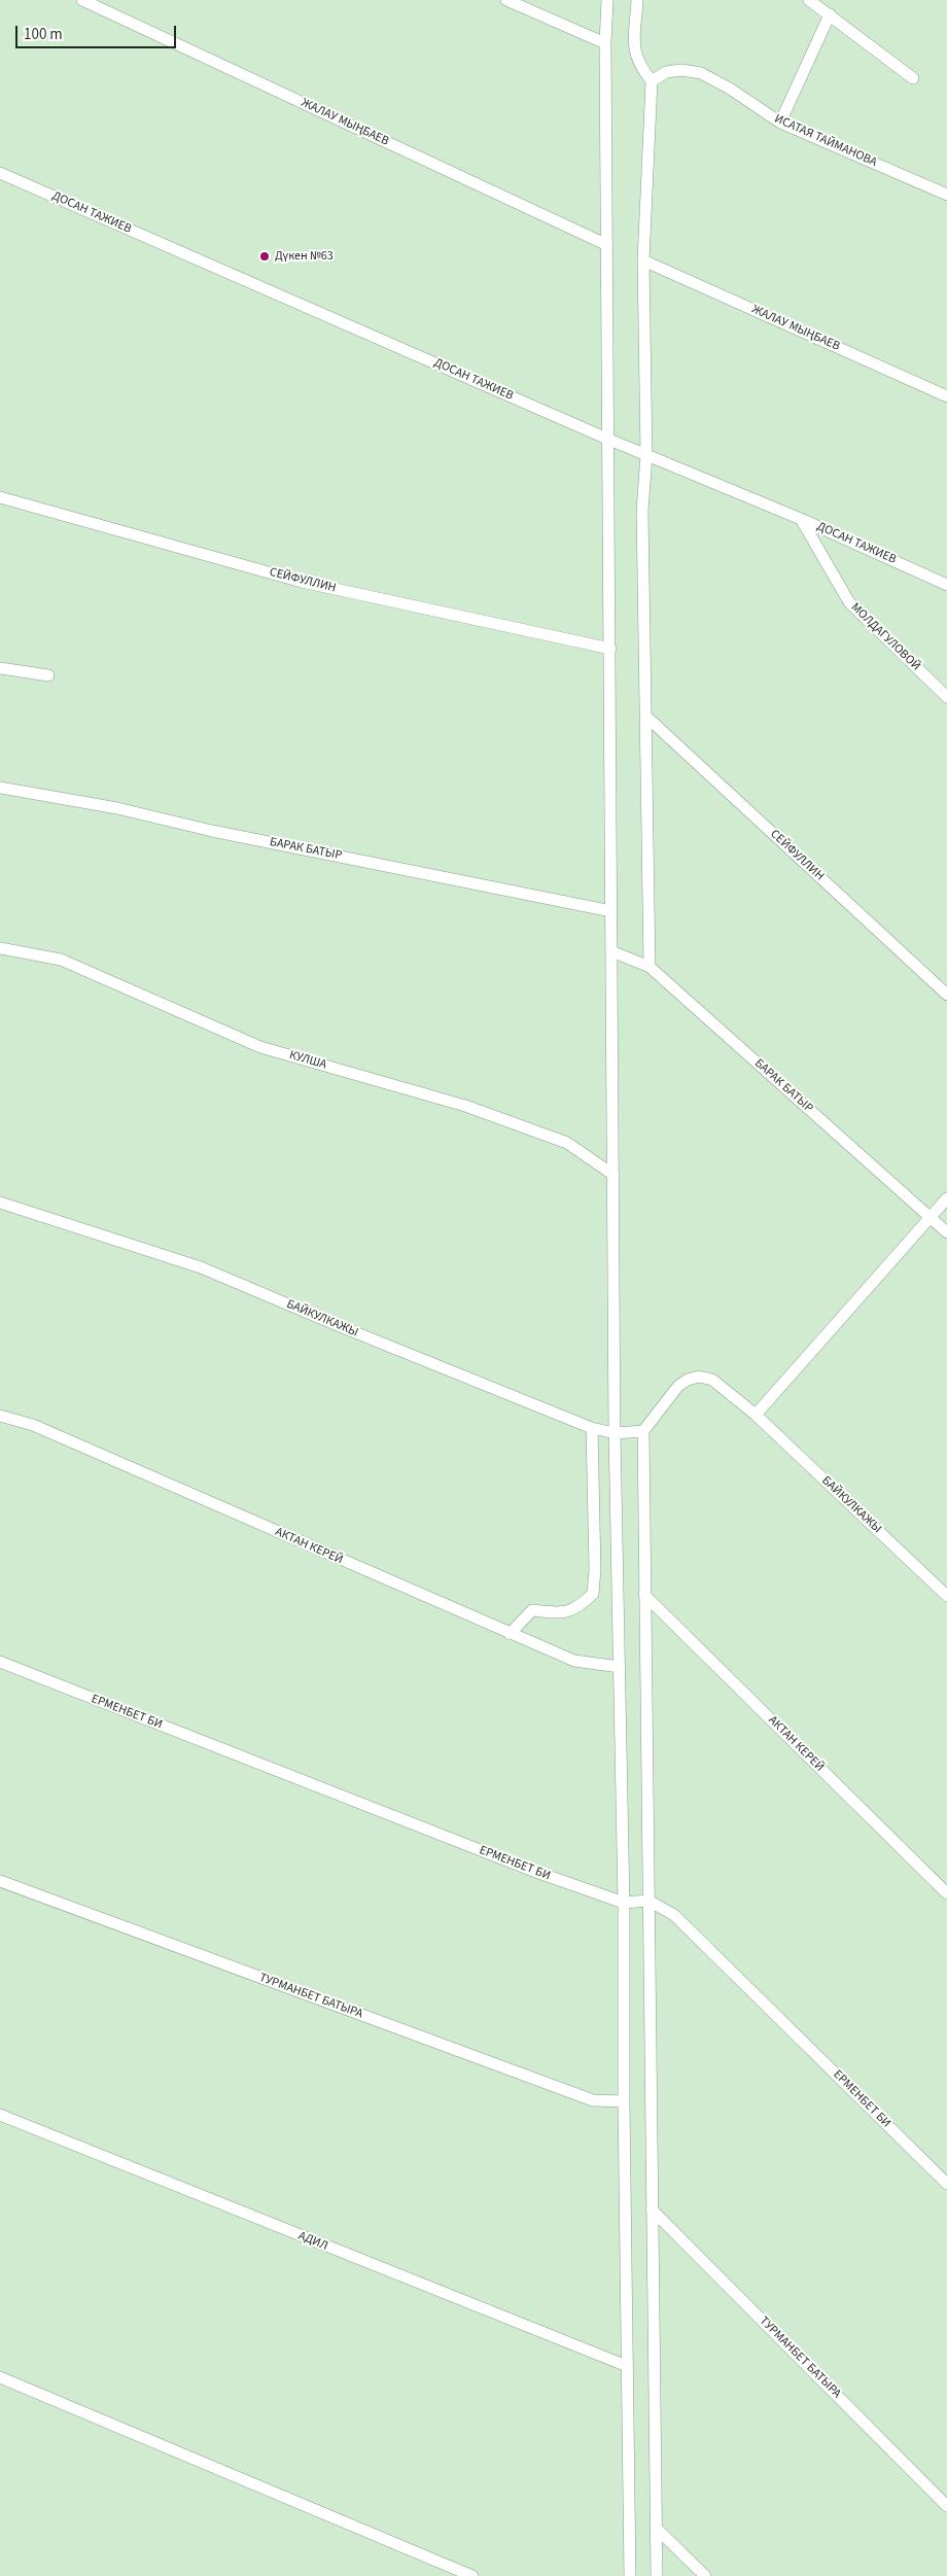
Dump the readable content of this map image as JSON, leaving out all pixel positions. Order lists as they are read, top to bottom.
{
  "streets": {
    "street": [
      "ЖАЛАУ МЫҢБАЕВ",
      "ИСАТАЯ ТАЙМАНОВА",
      "ДОСАН ТАЖИЕВ",
      "СЕЙФУЛЛИН",
      "МОЛДАГУЛОВОЙ",
      "БАРАК БАТЫР",
      "КУЛША",
      "БАЙКУЛКАЖЫ",
      "АКТАН КЕРЕЙ",
      "ЕРМЕНБЕТ БИ",
      "ТУРМАНБЕТ БАТЫРА",
      "АДИЛ"
    ]
  },
  "crossings": [
    ["ДОСАН ТАЖИЕВ", "МОЛДАГУЛОВОЙ"]
  ],
  "places": ["Дүкен №63"],
  "scale_bar": "100 m"
}
